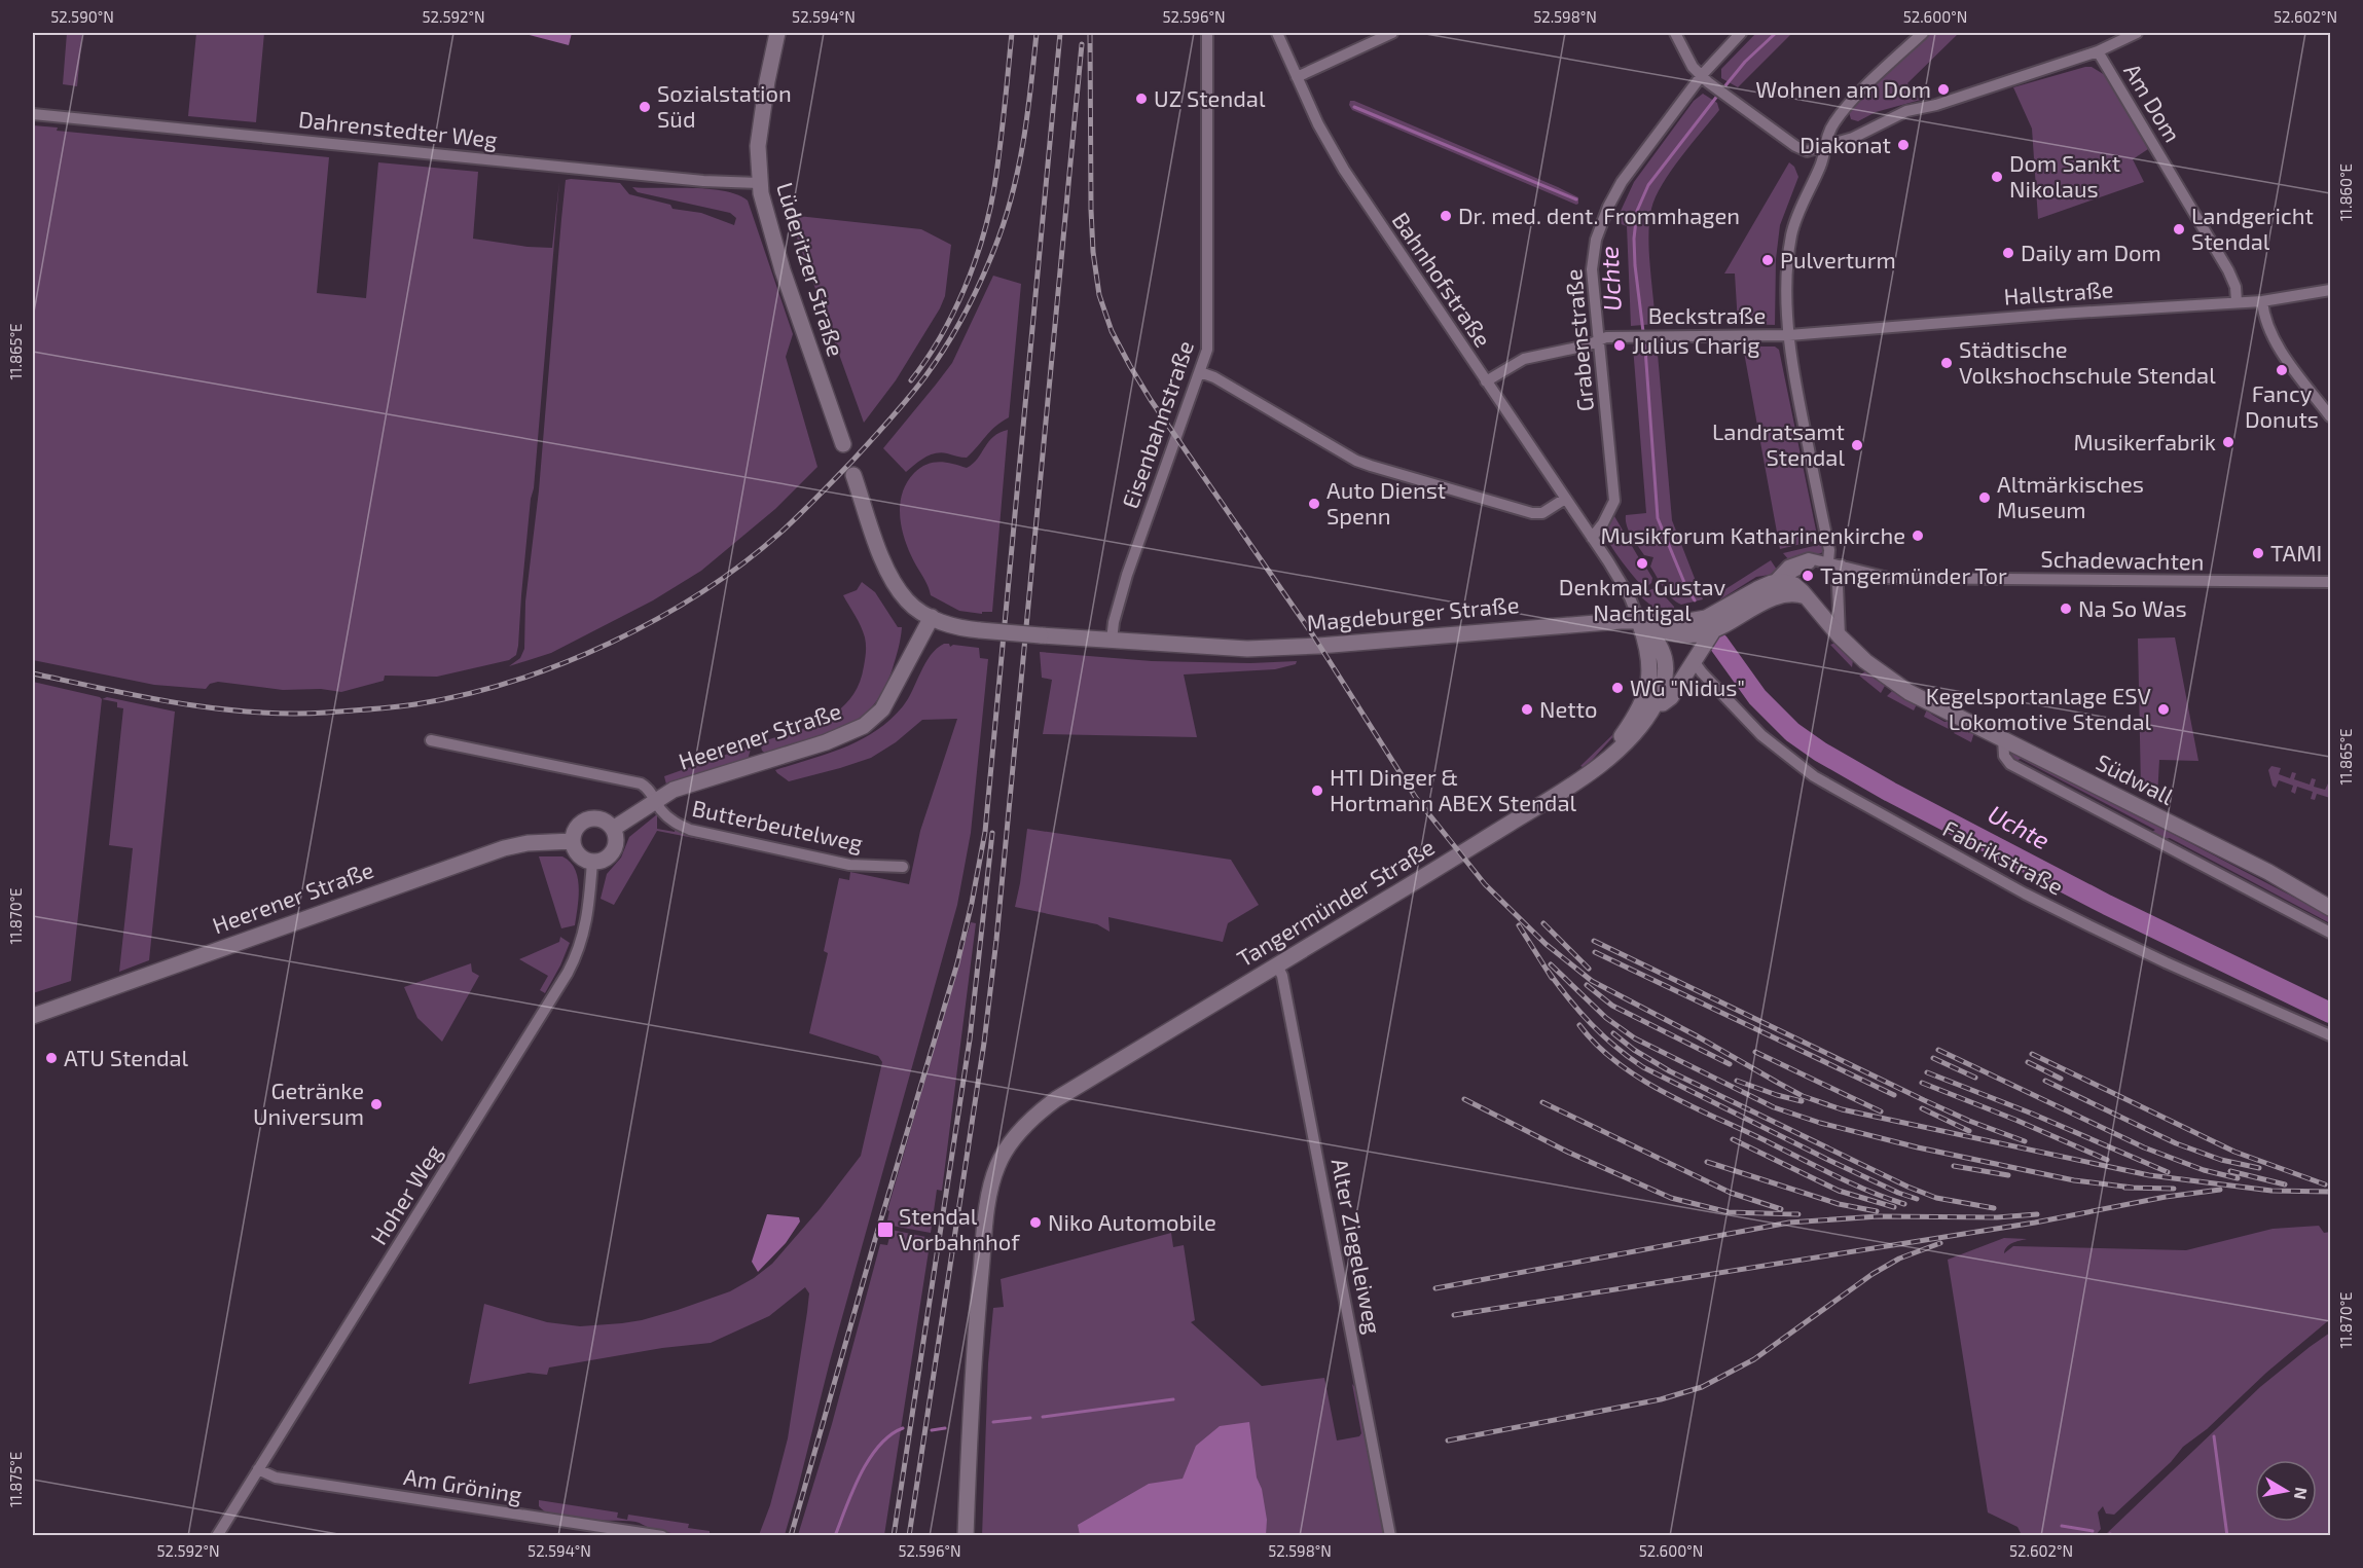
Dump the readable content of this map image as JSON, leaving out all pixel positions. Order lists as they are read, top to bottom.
{
  "streets": {
    "main road": [
      "Lüderitzer Straße",
      "Magdeburger Straße",
      "Heerener Straße",
      "Südwall",
      "Tangermünder Straße"
    ],
    "street": [
      "Am Dom",
      "Dahrenstedter Weg",
      "Bahnhofstraße",
      "Hallstraße",
      "Beckstraße",
      "Grabenstraße",
      "Eisenbahnstraße",
      "Schadewachten",
      "Butterbeutelweg",
      "Fabrikstraße",
      "Hoher Weg",
      "Alter Ziegeleiweg",
      "Am Gröning"
    ]
  },
  "crossings": [
    ["Am Dom", "Hallstraße"],
    ["Dahrenstedter Weg", "Lüderitzer Straße"],
    ["Bahnhofstraße", "Beckstraße"],
    ["Bahnhofstraße", "Grabenstraße"],
    ["Bahnhofstraße", "Magdeburger Straße"],
    ["Bahnhofstraße", "Tangermünder Straße"],
    ["Hallstraße", "Beckstraße"],
    ["Beckstraße", "Grabenstraße"],
    ["Eisenbahnstraße", "Magdeburger Straße"],
    ["Magdeburger Straße", "Tangermünder Straße"],
    ["Heerener Straße", "Butterbeutelweg"],
    ["Heerener Straße", "Hoher Weg"],
    ["Tangermünder Straße", "Alter Ziegeleiweg"],
    ["Hoher Weg", "Am Gröning"]
  ],
  "water": ["Uchte"],
  "places": {
    "other": [
      "Wohnen am Dom",
      "UZ Stendal",
      "Sozialstation Süd",
      "Diakonat",
      "Dom Sankt Nikolaus",
      "Dr. med. dent. Frommhagen",
      "Landgericht Stendal",
      "Daily am Dom",
      "Pulverturm",
      "Julius Charig",
      "Städtische Volkshochschule Stendal",
      "Fancy Donuts",
      "Musikerfabrik",
      "Landratsamt Stendal",
      "Altmärkisches Museum",
      "Auto Dienst Spenn",
      "Musikforum Katharinenkirche",
      "TAMI",
      "Denkmal Gustav Nachtigal",
      "Tangermünder Tor",
      "Na So Was",
      "WG \"Nidus\"",
      "Netto",
      "Kegelsportanlage ESV Lokomotive Stendal",
      "HTI Dinger & Hortmann ABEX Stendal",
      "ATU Stendal",
      "Getränke Universum",
      "Niko Automobile"
    ],
    "transit": ["Stendal Vorbahnhof"]
  },
  "north": "right",
  "coordinates": [
    "52.590°N",
    "52.592°N",
    "52.594°N",
    "52.596°N",
    "52.598°N",
    "52.600°N",
    "52.602°N",
    "11.860°E",
    "11.865°E",
    "11.870°E",
    "11.875°E"
  ]
}
